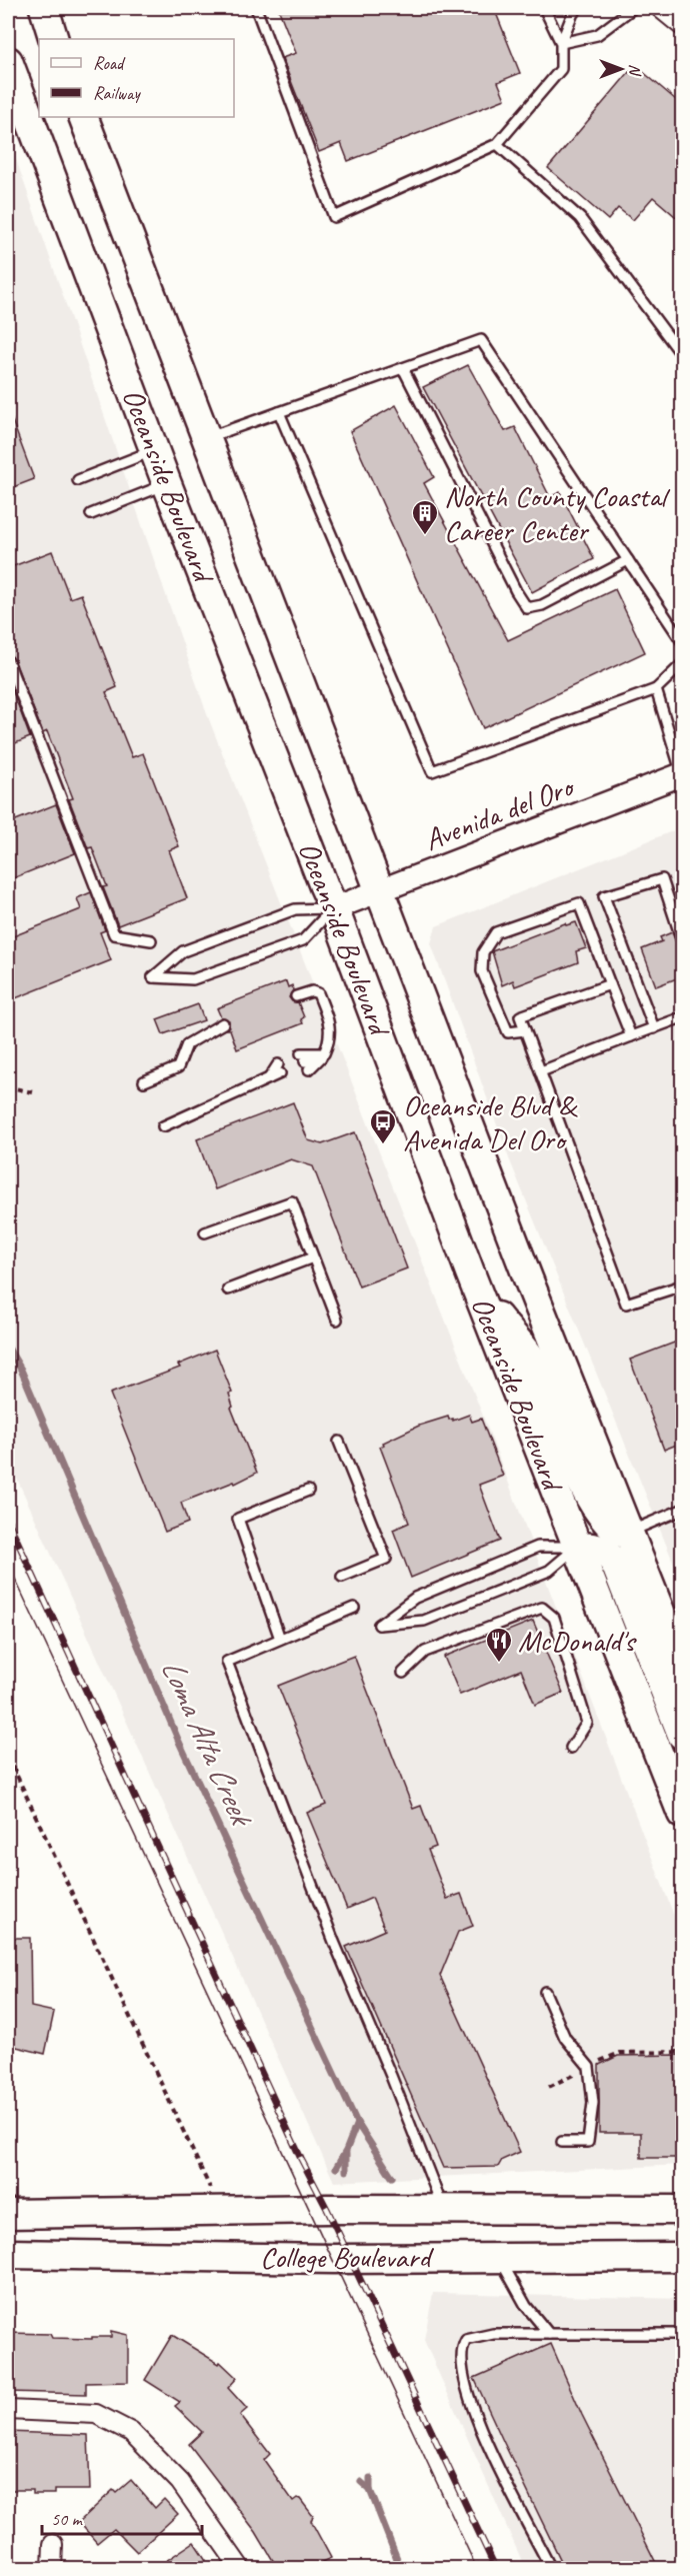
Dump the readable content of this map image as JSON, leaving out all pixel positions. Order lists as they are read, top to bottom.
{
  "streets": {
    "main road": ["Oceanside Boulevard", "College Boulevard"],
    "street": ["Avenida del Oro"]
  },
  "crossings": [
    ["Oceanside Boulevard", "Avenida del Oro"]
  ],
  "water": ["Loma Alta Creek"],
  "places": {
    "building": ["North County Coastal Career Center"],
    "bus stop": ["Oceanside Blvd & Avenida Del Oro"],
    "restaurant": ["McDonald's"]
  },
  "legend": ["Road", "Railway"],
  "scale_bar": "50 m",
  "north": "right"
}
